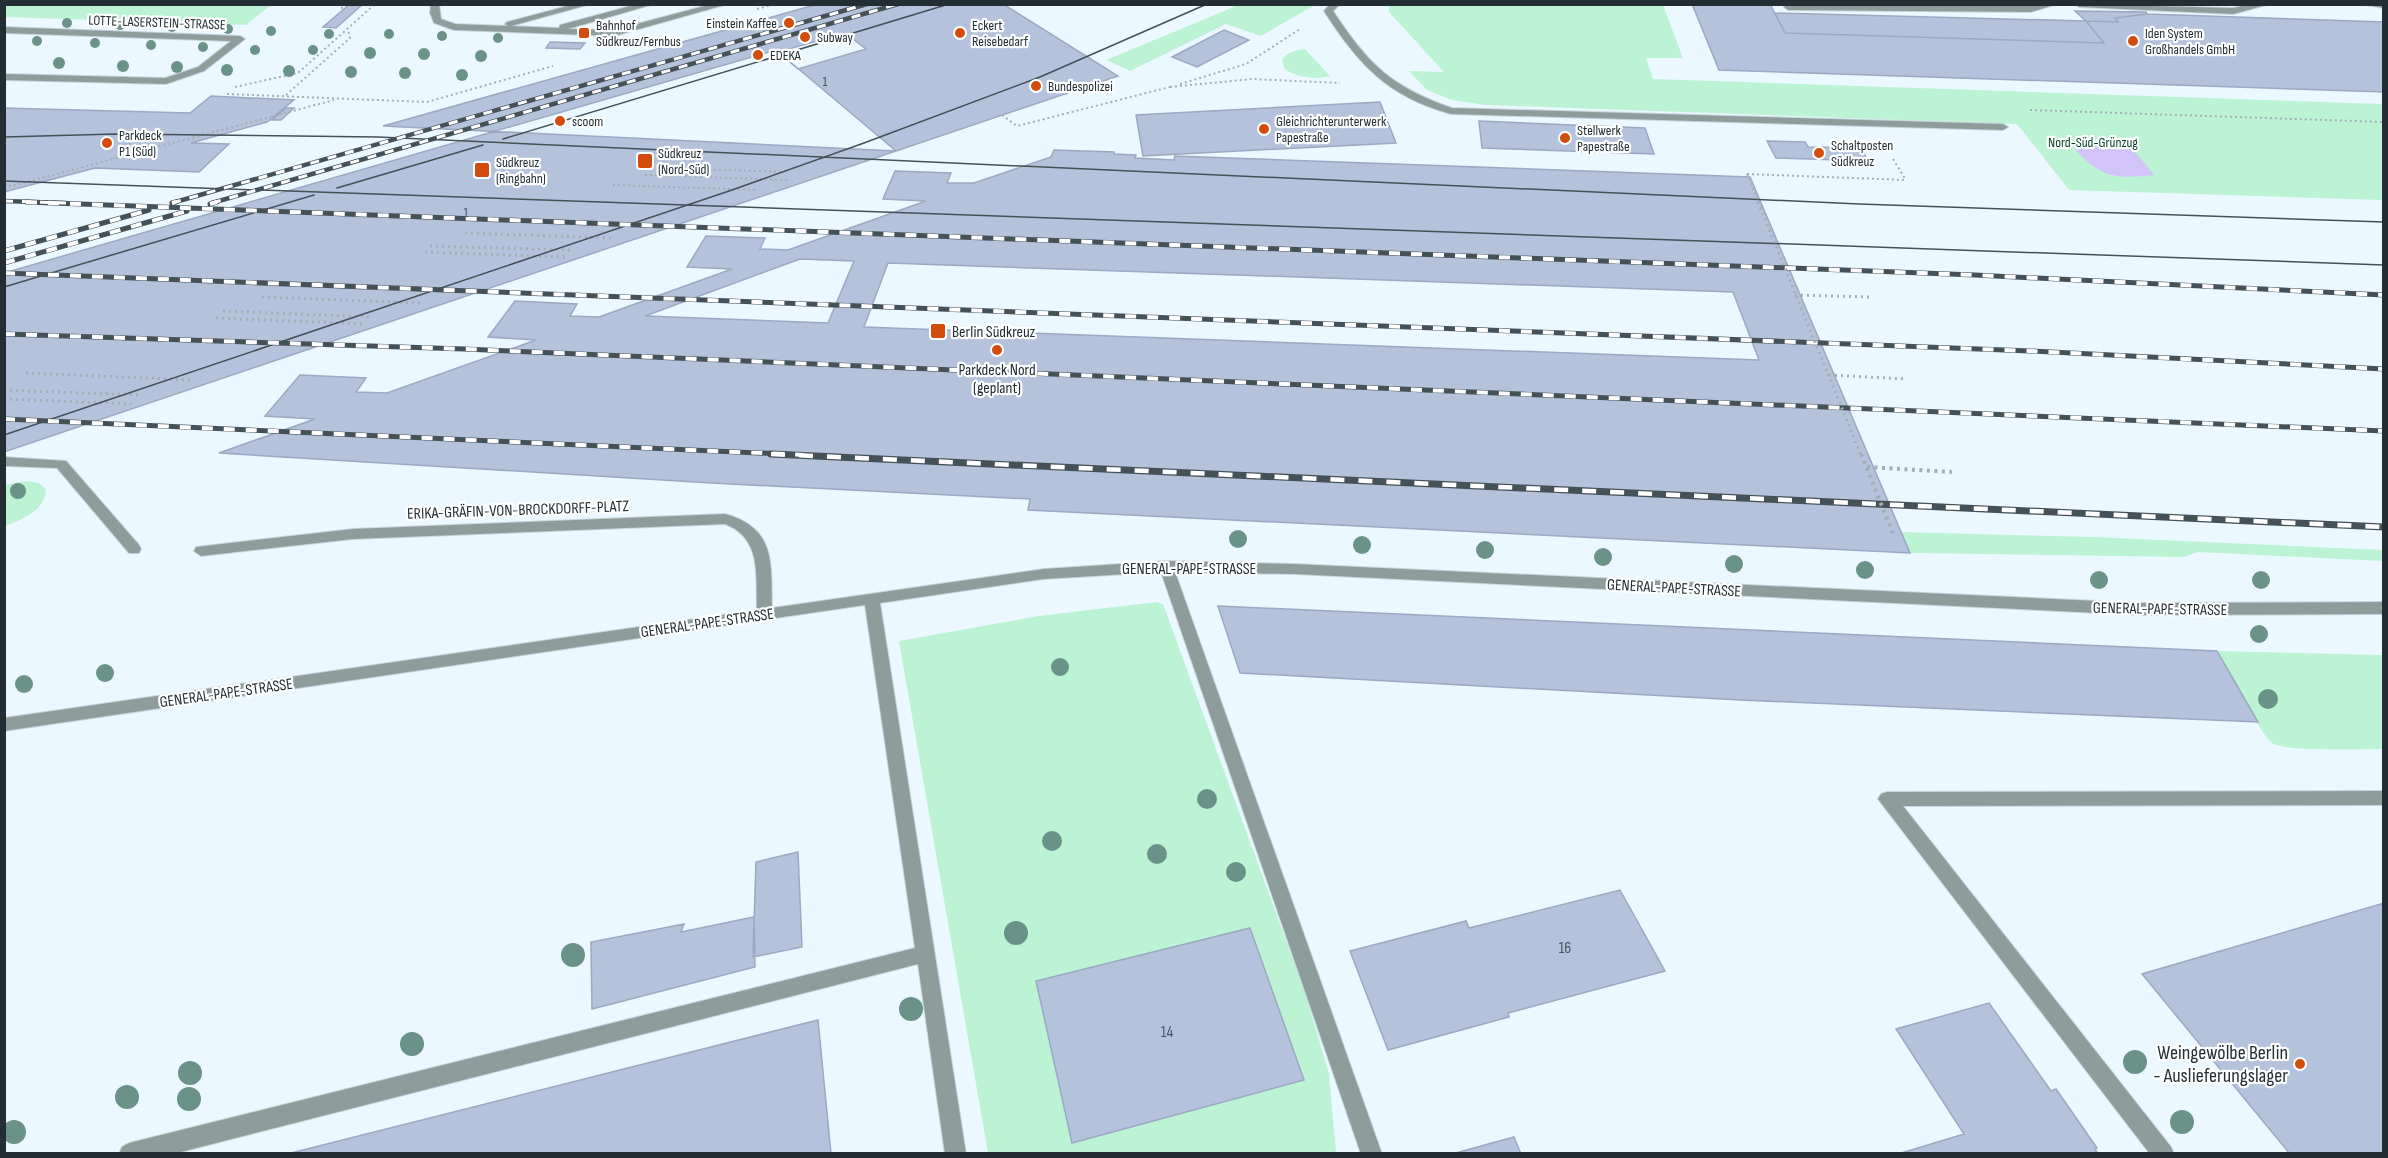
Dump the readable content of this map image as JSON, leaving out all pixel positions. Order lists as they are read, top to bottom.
{
  "streets": {
    "street": ["LOTTE-LASERSTEIN-STRASSE", "ERIKA-GRÄFIN-VON-BROCKDORFF-PLATZ", "GENERAL-PAPE-STRASSE"]
  },
  "crossings": [
    ["ERIKA-GRÄFIN-VON-BROCKDORFF-PLATZ", "GENERAL-PAPE-STRASSE"]
  ],
  "parks": ["Nord-Süd-Grünzug"],
  "places": {
    "other": [
      "Einstein Kaffee",
      "Eckert Reisebedarf",
      "Subway",
      "Iden System Großhandels GmbH",
      "EDEKA",
      "Bundespolizei",
      "scoom",
      "Gleichrichterunterwerk Papestraße",
      "Stellwerk Papestraße",
      "Parkdeck P1 (Süd)",
      "Schaltposten Südkreuz",
      "Parkdeck Nord (geplant)",
      "Weingewölbe Berlin - Auslieferungslager"
    ],
    "transit": [
      "Bahnhof Südkreuz/Fernbus",
      "Südkreuz (Nord-Süd)",
      "Südkreuz (Ringbahn)",
      "Berlin Südkreuz"
    ]
  },
  "house_numbers": [
    "1",
    "1",
    "16",
    "14"
  ]
}
